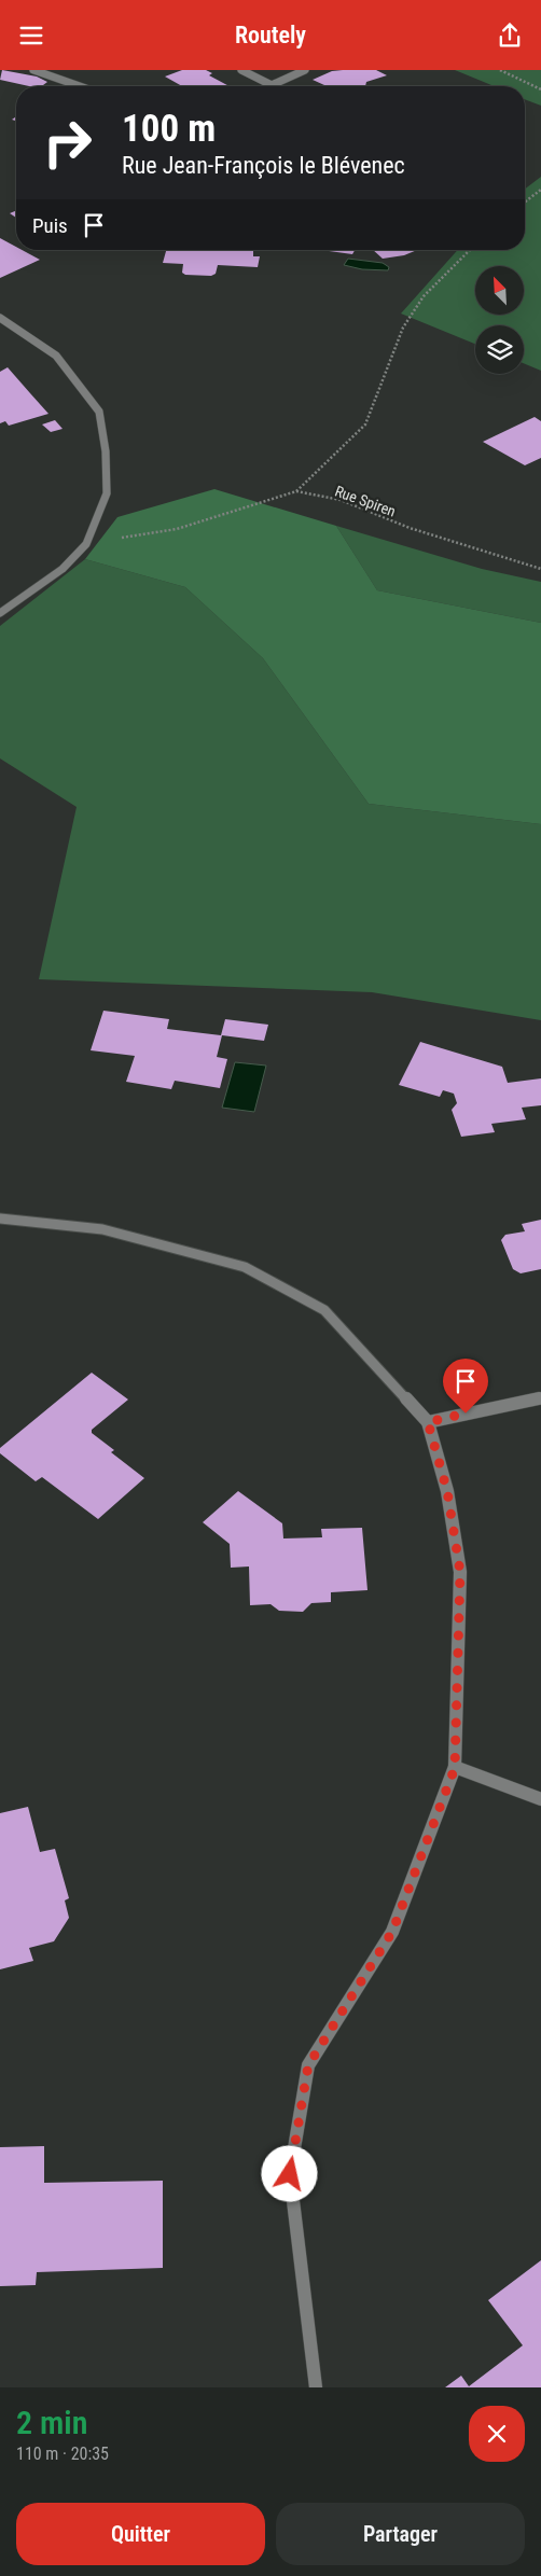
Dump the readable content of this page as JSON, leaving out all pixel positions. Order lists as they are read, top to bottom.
{
  "streets": {
    "path": ["Rue Spiren"]
  },
  "north": "top left",
  "page": {
    "header": "Routely",
    "turn": ["100 m", "Rue Jean-François le Blévenec"],
    "then": "Puis",
    "heading": ["2 min", "110 m · 20:35"],
    "buttons": ["Quitter", "Partager"]
  }
}
